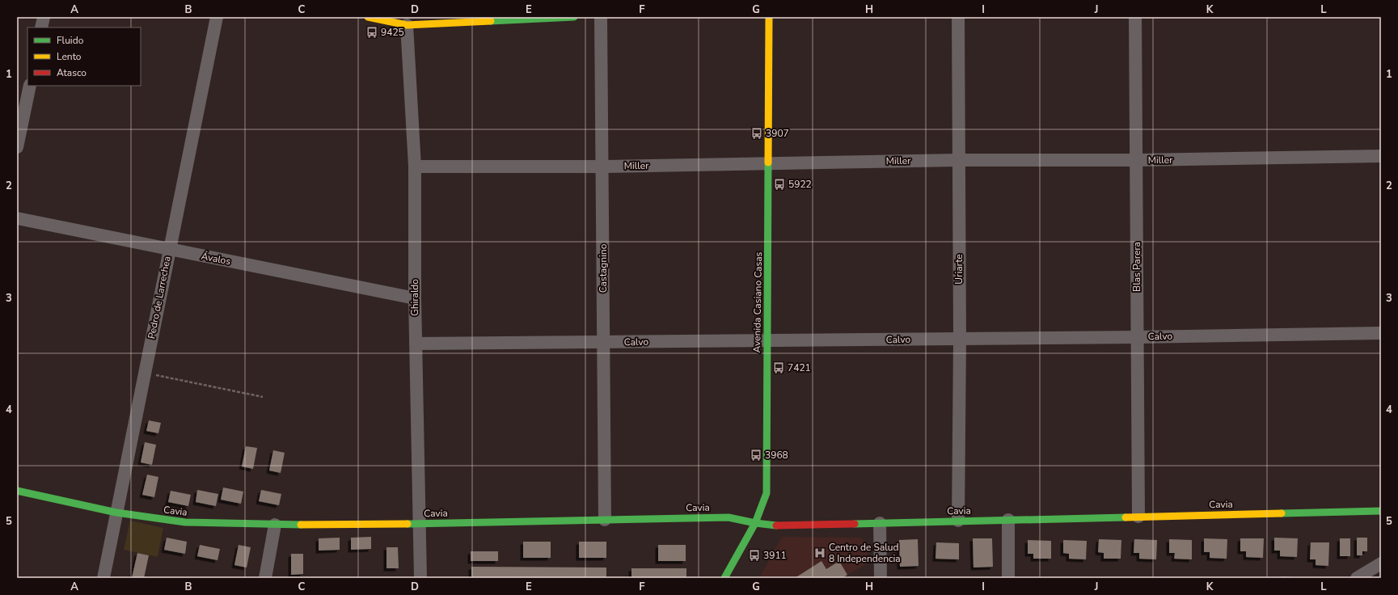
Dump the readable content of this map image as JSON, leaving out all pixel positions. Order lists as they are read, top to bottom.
{
  "streets": {
    "street": [
      "Miller",
      "Ávalos",
      "Blas Parera",
      "Castagnino",
      "Uriarte",
      "Pedro de Larrechea",
      "Ghiraldo",
      "Avenida Casiano Casas",
      "Calvo",
      "Cavia"
    ]
  },
  "crossings": [
    ["Miller", "Blas Parera"],
    ["Miller", "Castagnino"],
    ["Miller", "Uriarte"],
    ["Miller", "Ghiraldo"],
    ["Miller", "Avenida Casiano Casas"],
    ["Ávalos", "Pedro de Larrechea"],
    ["Ávalos", "Ghiraldo"],
    ["Blas Parera", "Calvo"],
    ["Blas Parera", "Cavia"],
    ["Castagnino", "Calvo"],
    ["Castagnino", "Cavia"],
    ["Uriarte", "Calvo"],
    ["Uriarte", "Cavia"],
    ["Pedro de Larrechea", "Cavia"],
    ["Ghiraldo", "Calvo"],
    ["Ghiraldo", "Cavia"],
    ["Avenida Casiano Casas", "Calvo"],
    ["Avenida Casiano Casas", "Cavia"]
  ],
  "places": {
    "bus stop": [
      "9425",
      "3907",
      "5922",
      "7421",
      "3968",
      "3911"
    ],
    "hospital": ["Centro de Salud 8 Independencia"]
  },
  "legend": ["Fluido", "Lento", "Atasco"],
  "grid": {
    "columns": [
      "A",
      "B",
      "C",
      "D",
      "E",
      "F",
      "G",
      "H",
      "I",
      "J",
      "K",
      "L"
    ],
    "rows": [
      "1",
      "2",
      "3",
      "4",
      "5"
    ]
  }
}
